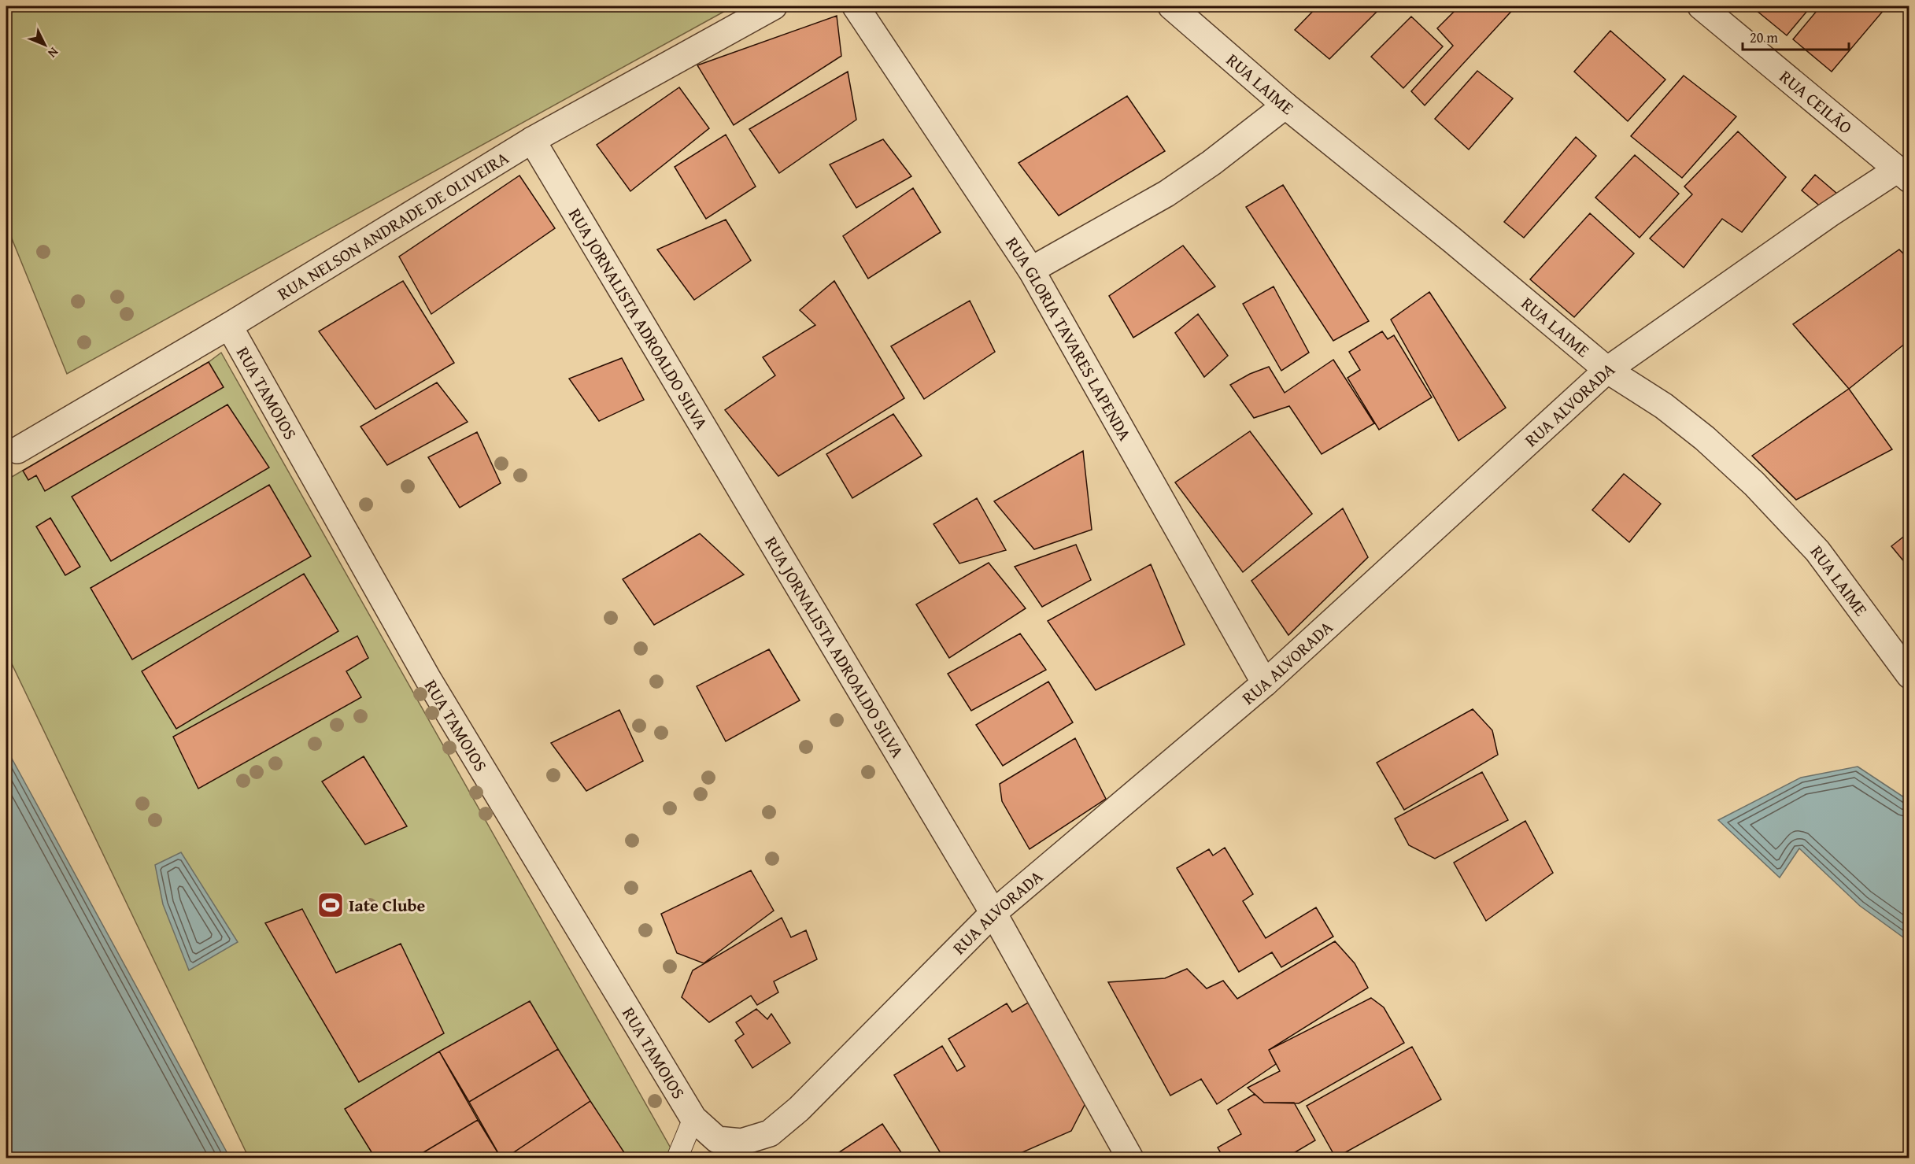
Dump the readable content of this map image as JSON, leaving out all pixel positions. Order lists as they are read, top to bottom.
{
  "streets": {
    "street": [
      "RUA LAIME",
      "RUA CEILÃO",
      "RUA NELSON ANDRADE DE OLIVEIRA",
      "RUA JORNALISTA ADROALDO SILVA",
      "RUA GLORIA TAVARES LAPENDA",
      "RUA TAMOIOS",
      "RUA ALVORADA"
    ]
  },
  "crossings": [
    ["RUA LAIME", "RUA ALVORADA"],
    ["RUA CEILÃO", "RUA ALVORADA"],
    ["RUA NELSON ANDRADE DE OLIVEIRA", "RUA JORNALISTA ADROALDO SILVA"],
    ["RUA NELSON ANDRADE DE OLIVEIRA", "RUA TAMOIOS"],
    ["RUA JORNALISTA ADROALDO SILVA", "RUA ALVORADA"],
    ["RUA GLORIA TAVARES LAPENDA", "RUA ALVORADA"],
    ["RUA TAMOIOS", "RUA ALVORADA"]
  ],
  "places": {
    "sports": ["Iate Clube"]
  },
  "scale_bar": "20 m",
  "north": "bottom right"
}
